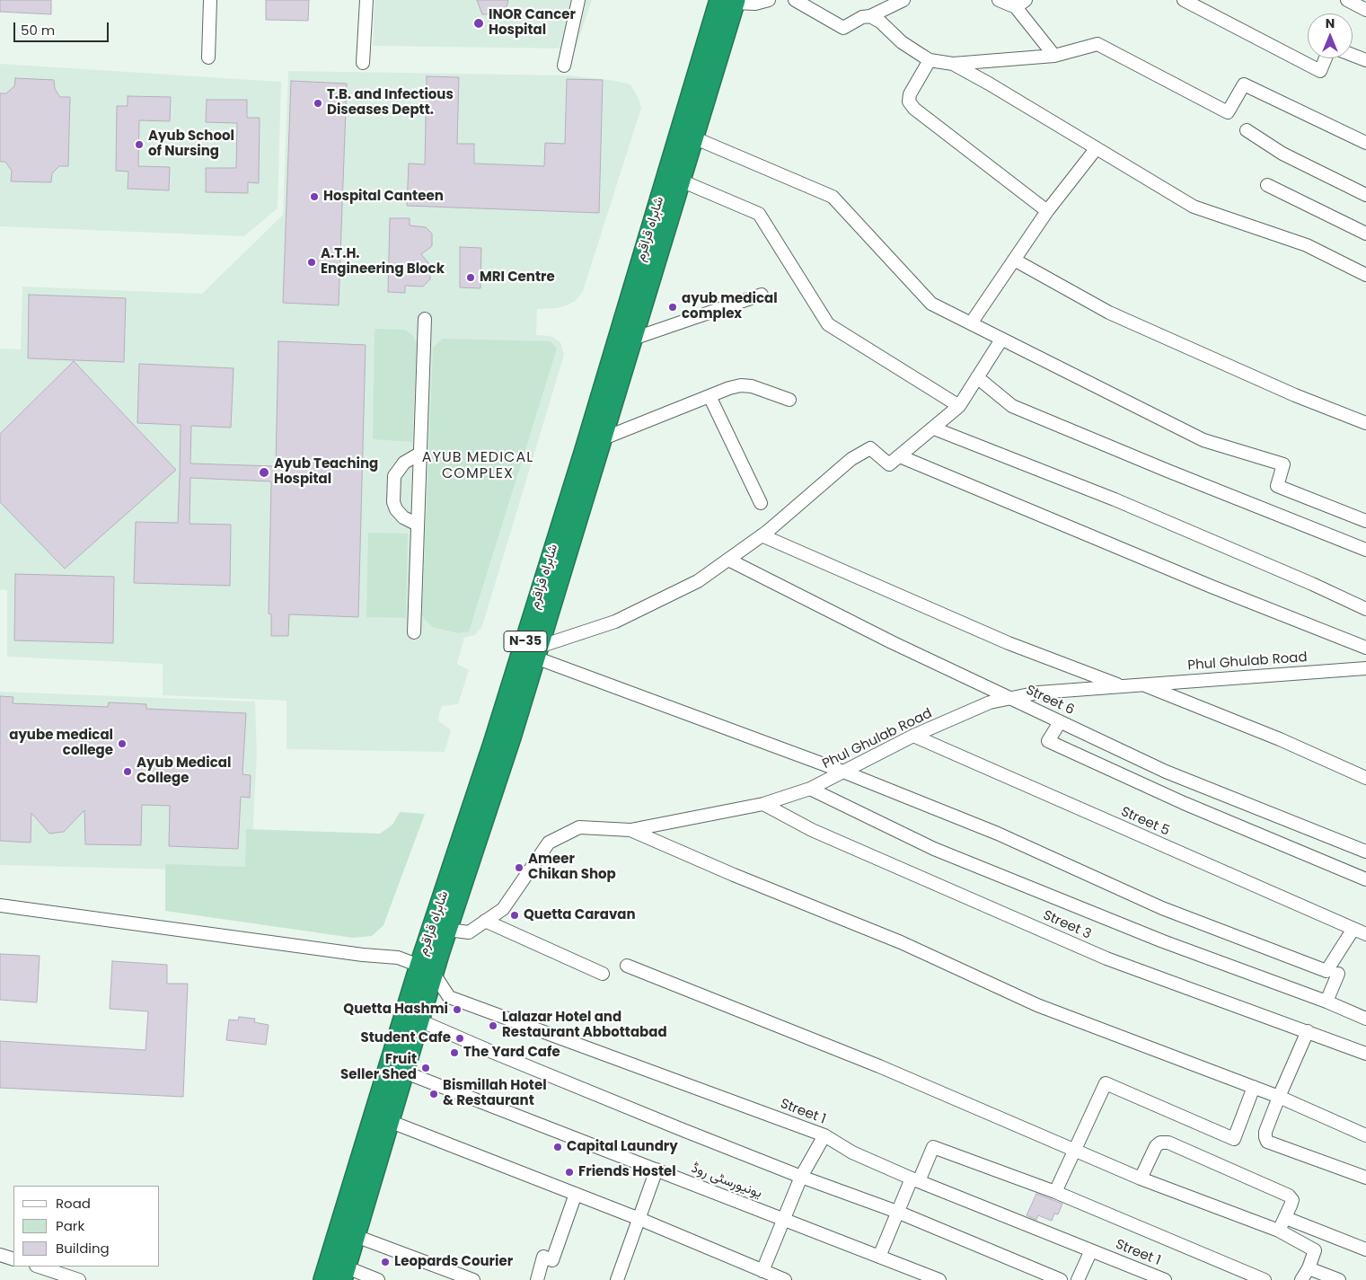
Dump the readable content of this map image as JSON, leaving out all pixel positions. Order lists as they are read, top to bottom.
{
  "streets": {
    "highway": ["شاہراہ قراقرم", "N-35"],
    "street": [
      "Phul Ghulab Road",
      "Street 6",
      "Street 5",
      "Street 3",
      "Street 1",
      "یونیورسٹی روڈ"
    ]
  },
  "crossings": [
    ["شاہراہ قراقرم", "Phul Ghulab Road"],
    ["شاہراہ قراقرم", "Street 1"],
    ["شاہراہ قراقرم", "یونیورسٹی روڈ"],
    ["Phul Ghulab Road", "Street 6"],
    ["Phul Ghulab Road", "Street 5"],
    ["Phul Ghulab Road", "Street 3"]
  ],
  "districts": ["AYUB MEDICAL COMPLEX"],
  "places": [
    "INOR Cancer Hospital",
    "T.B. and Infectious Diseases Deptt.",
    "Ayub School of Nursing",
    "Hospital Canteen",
    "A.T.H. Engineering Block",
    "MRI Centre",
    "ayub medical complex",
    "Ayub Teaching Hospital",
    "ayube medical college",
    "Ayub Medical College",
    "Ameer Chikan Shop",
    "Quetta Caravan",
    "Quetta Hashmi",
    "Lalazar Hotel and Restaurant Abbottabad",
    "Student Cafe",
    "The Yard Cafe",
    "Fruit Seller Shed",
    "Bismillah Hotel & Restaurant",
    "Capital Laundry",
    "Friends Hostel",
    "Leopards Courier"
  ],
  "legend": ["Road", "Park", "Building"],
  "scale_bar": "50 m",
  "north": "top"
}
